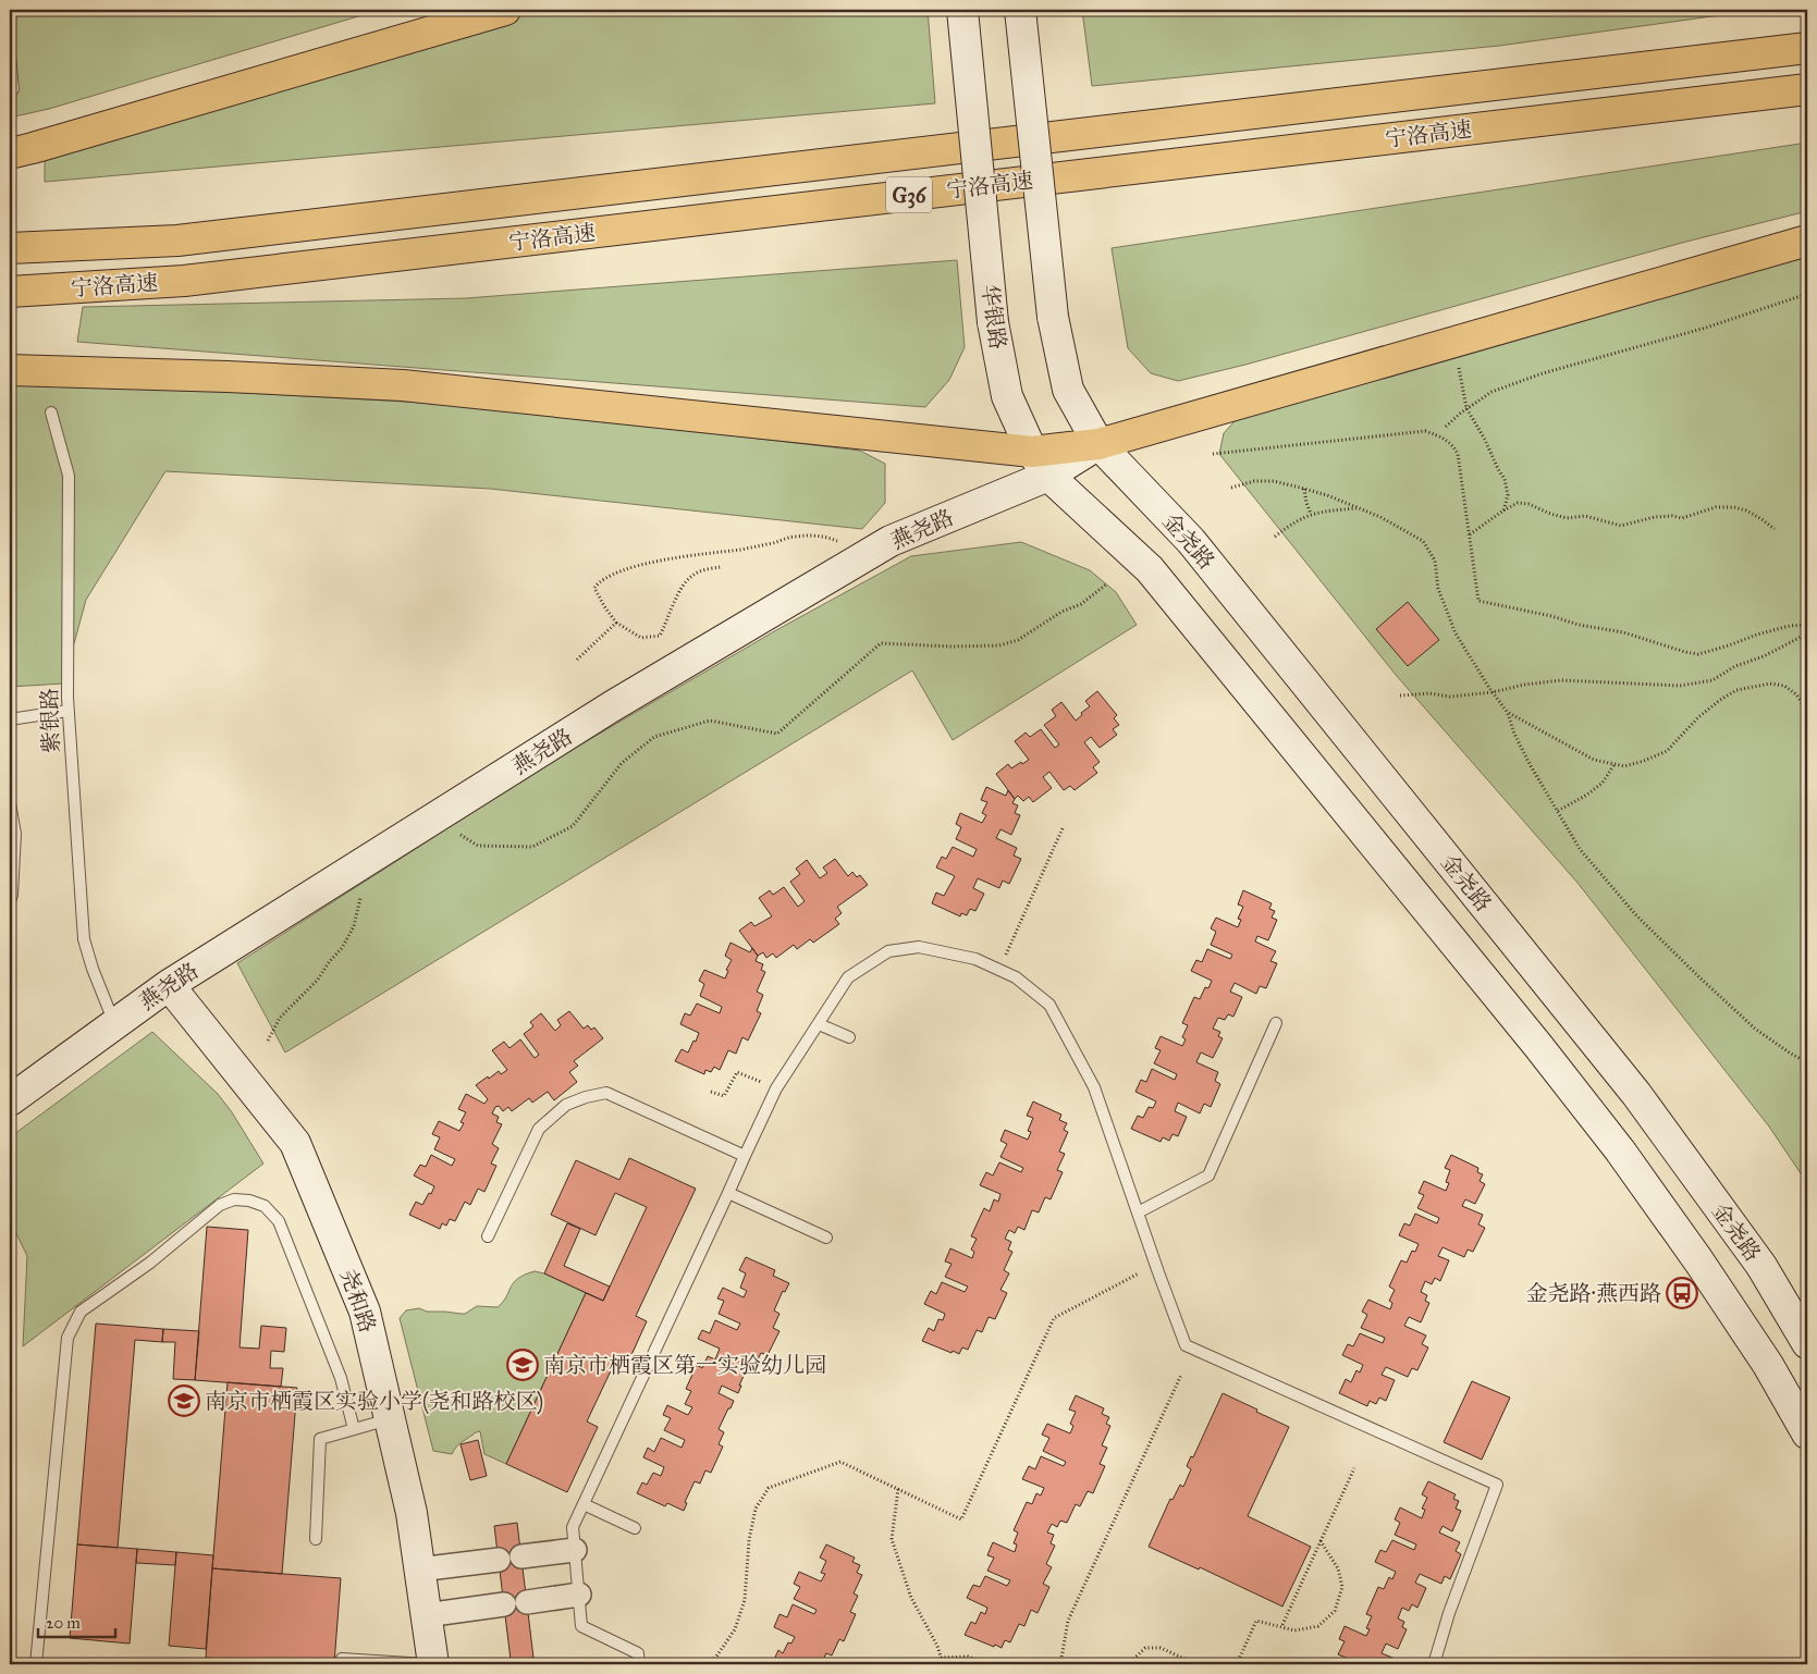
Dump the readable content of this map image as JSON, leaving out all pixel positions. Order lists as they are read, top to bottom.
{
  "streets": {
    "highway": ["宁洛高速", "G36"],
    "main road": [
      "华银路",
      "燕尧路",
      "金尧路",
      "尧和路"
    ],
    "lane": ["紫银路"]
  },
  "crossings": [
    ["华银路", "燕尧路"],
    ["燕尧路", "紫银路"],
    ["燕尧路", "尧和路"]
  ],
  "places": {
    "bus stop": ["金尧路·燕西路"],
    "school or university": ["南京市栖霞区第一实验幼儿园", "南京市栖霞区实验小学(尧和路校区)"]
  },
  "scale_bar": "20 m"
}
